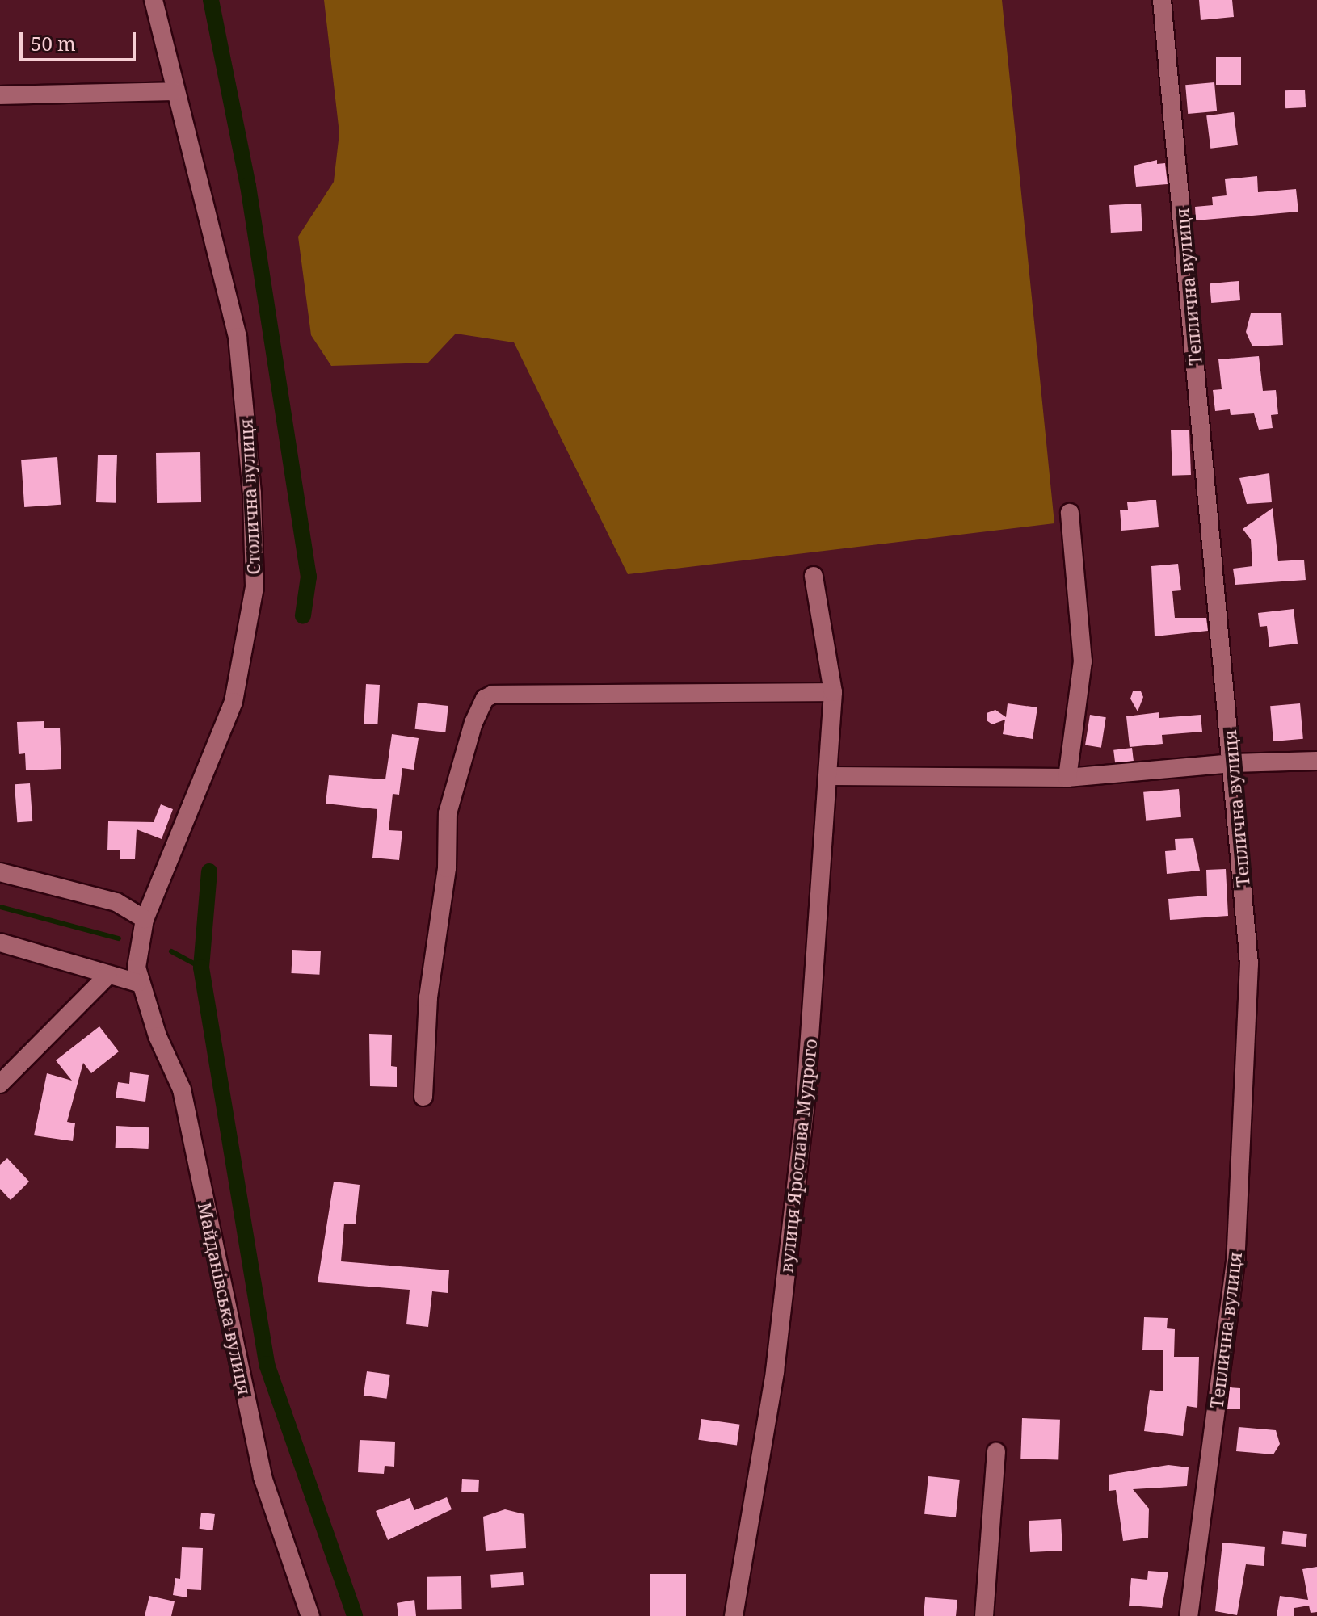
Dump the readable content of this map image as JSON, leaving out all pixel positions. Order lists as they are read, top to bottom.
{
  "streets": {
    "street": [
      "Теплична вулиця",
      "Столична вулиця",
      "вулиця Ярослава Мудрого",
      "Майданівська вулиця"
    ]
  },
  "crossings": [
    ["Столична вулиця", "Майданівська вулиця"]
  ],
  "scale_bar": "50 m"
}
